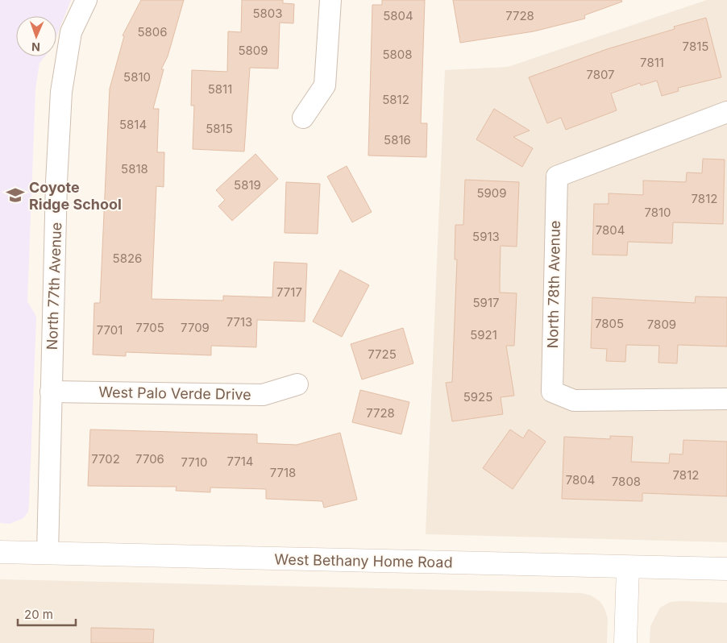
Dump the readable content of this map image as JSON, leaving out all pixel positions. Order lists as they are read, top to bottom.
{
  "streets": {
    "main road": ["West Bethany Home Road"],
    "street": ["North 78th Avenue", "North 77th Avenue", "West Palo Verde Drive"]
  },
  "crossings": [
    ["North 77th Avenue", "West Palo Verde Drive"],
    ["North 77th Avenue", "West Bethany Home Road"]
  ],
  "places": {
    "school or university": ["Coyote Ridge School"]
  },
  "house_numbers": [
    "5803",
    "5804",
    "7728",
    "5806",
    "7815",
    "5809",
    "5808",
    "7811",
    "7807",
    "5810",
    "5811",
    "5812",
    "5814",
    "5815",
    "5816",
    "5818",
    "5819",
    "5909",
    "7812",
    "7810",
    "7804",
    "5913",
    "5826",
    "7717",
    "5917",
    "7713",
    "7805",
    "7809",
    "7705",
    "7709",
    "7701",
    "5921",
    "7725",
    "5925",
    "7728",
    "7702",
    "7706",
    "7714",
    "7710",
    "7718",
    "7812",
    "7804",
    "7808"
  ],
  "scale_bar": "20 m",
  "north": "bottom"
}
